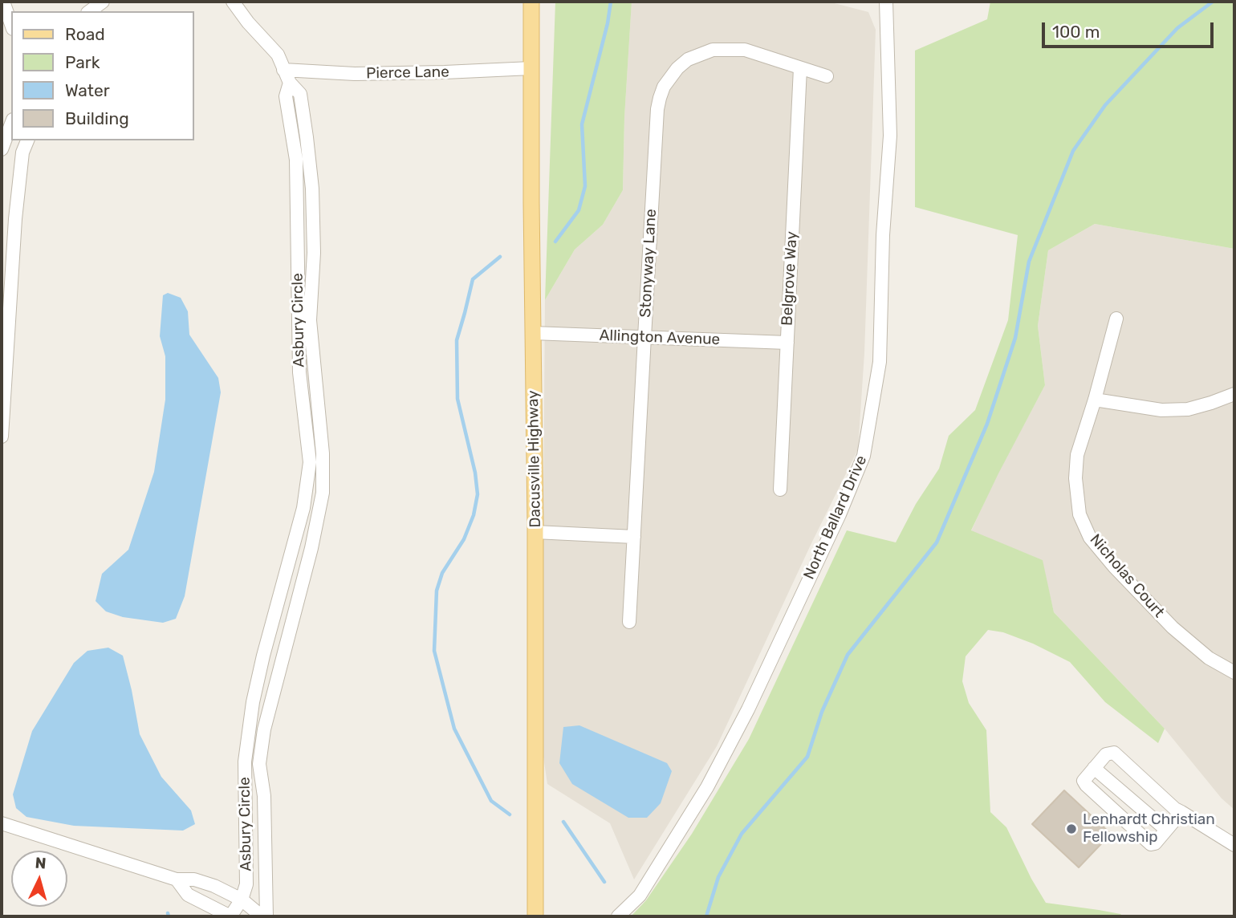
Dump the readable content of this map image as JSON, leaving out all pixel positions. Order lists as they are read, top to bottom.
{
  "streets": {
    "main road": ["Dacusville Highway"],
    "street": [
      "Pierce Lane",
      "Stonyway Lane",
      "Belgrove Way",
      "Asbury Circle",
      "Allington Avenue",
      "North Ballard Drive",
      "Nicholas Court"
    ]
  },
  "crossings": [
    ["Pierce Lane", "Asbury Circle"],
    ["Pierce Lane", "Dacusville Highway"],
    ["Stonyway Lane", "Belgrove Way"],
    ["Stonyway Lane", "Allington Avenue"],
    ["Belgrove Way", "Allington Avenue"],
    ["Allington Avenue", "Dacusville Highway"]
  ],
  "places": ["Lenhardt Christian Fellowship"],
  "legend": [
    "Road",
    "Park",
    "Water",
    "Building"
  ],
  "scale_bar": "100 m",
  "north": "top"
}
